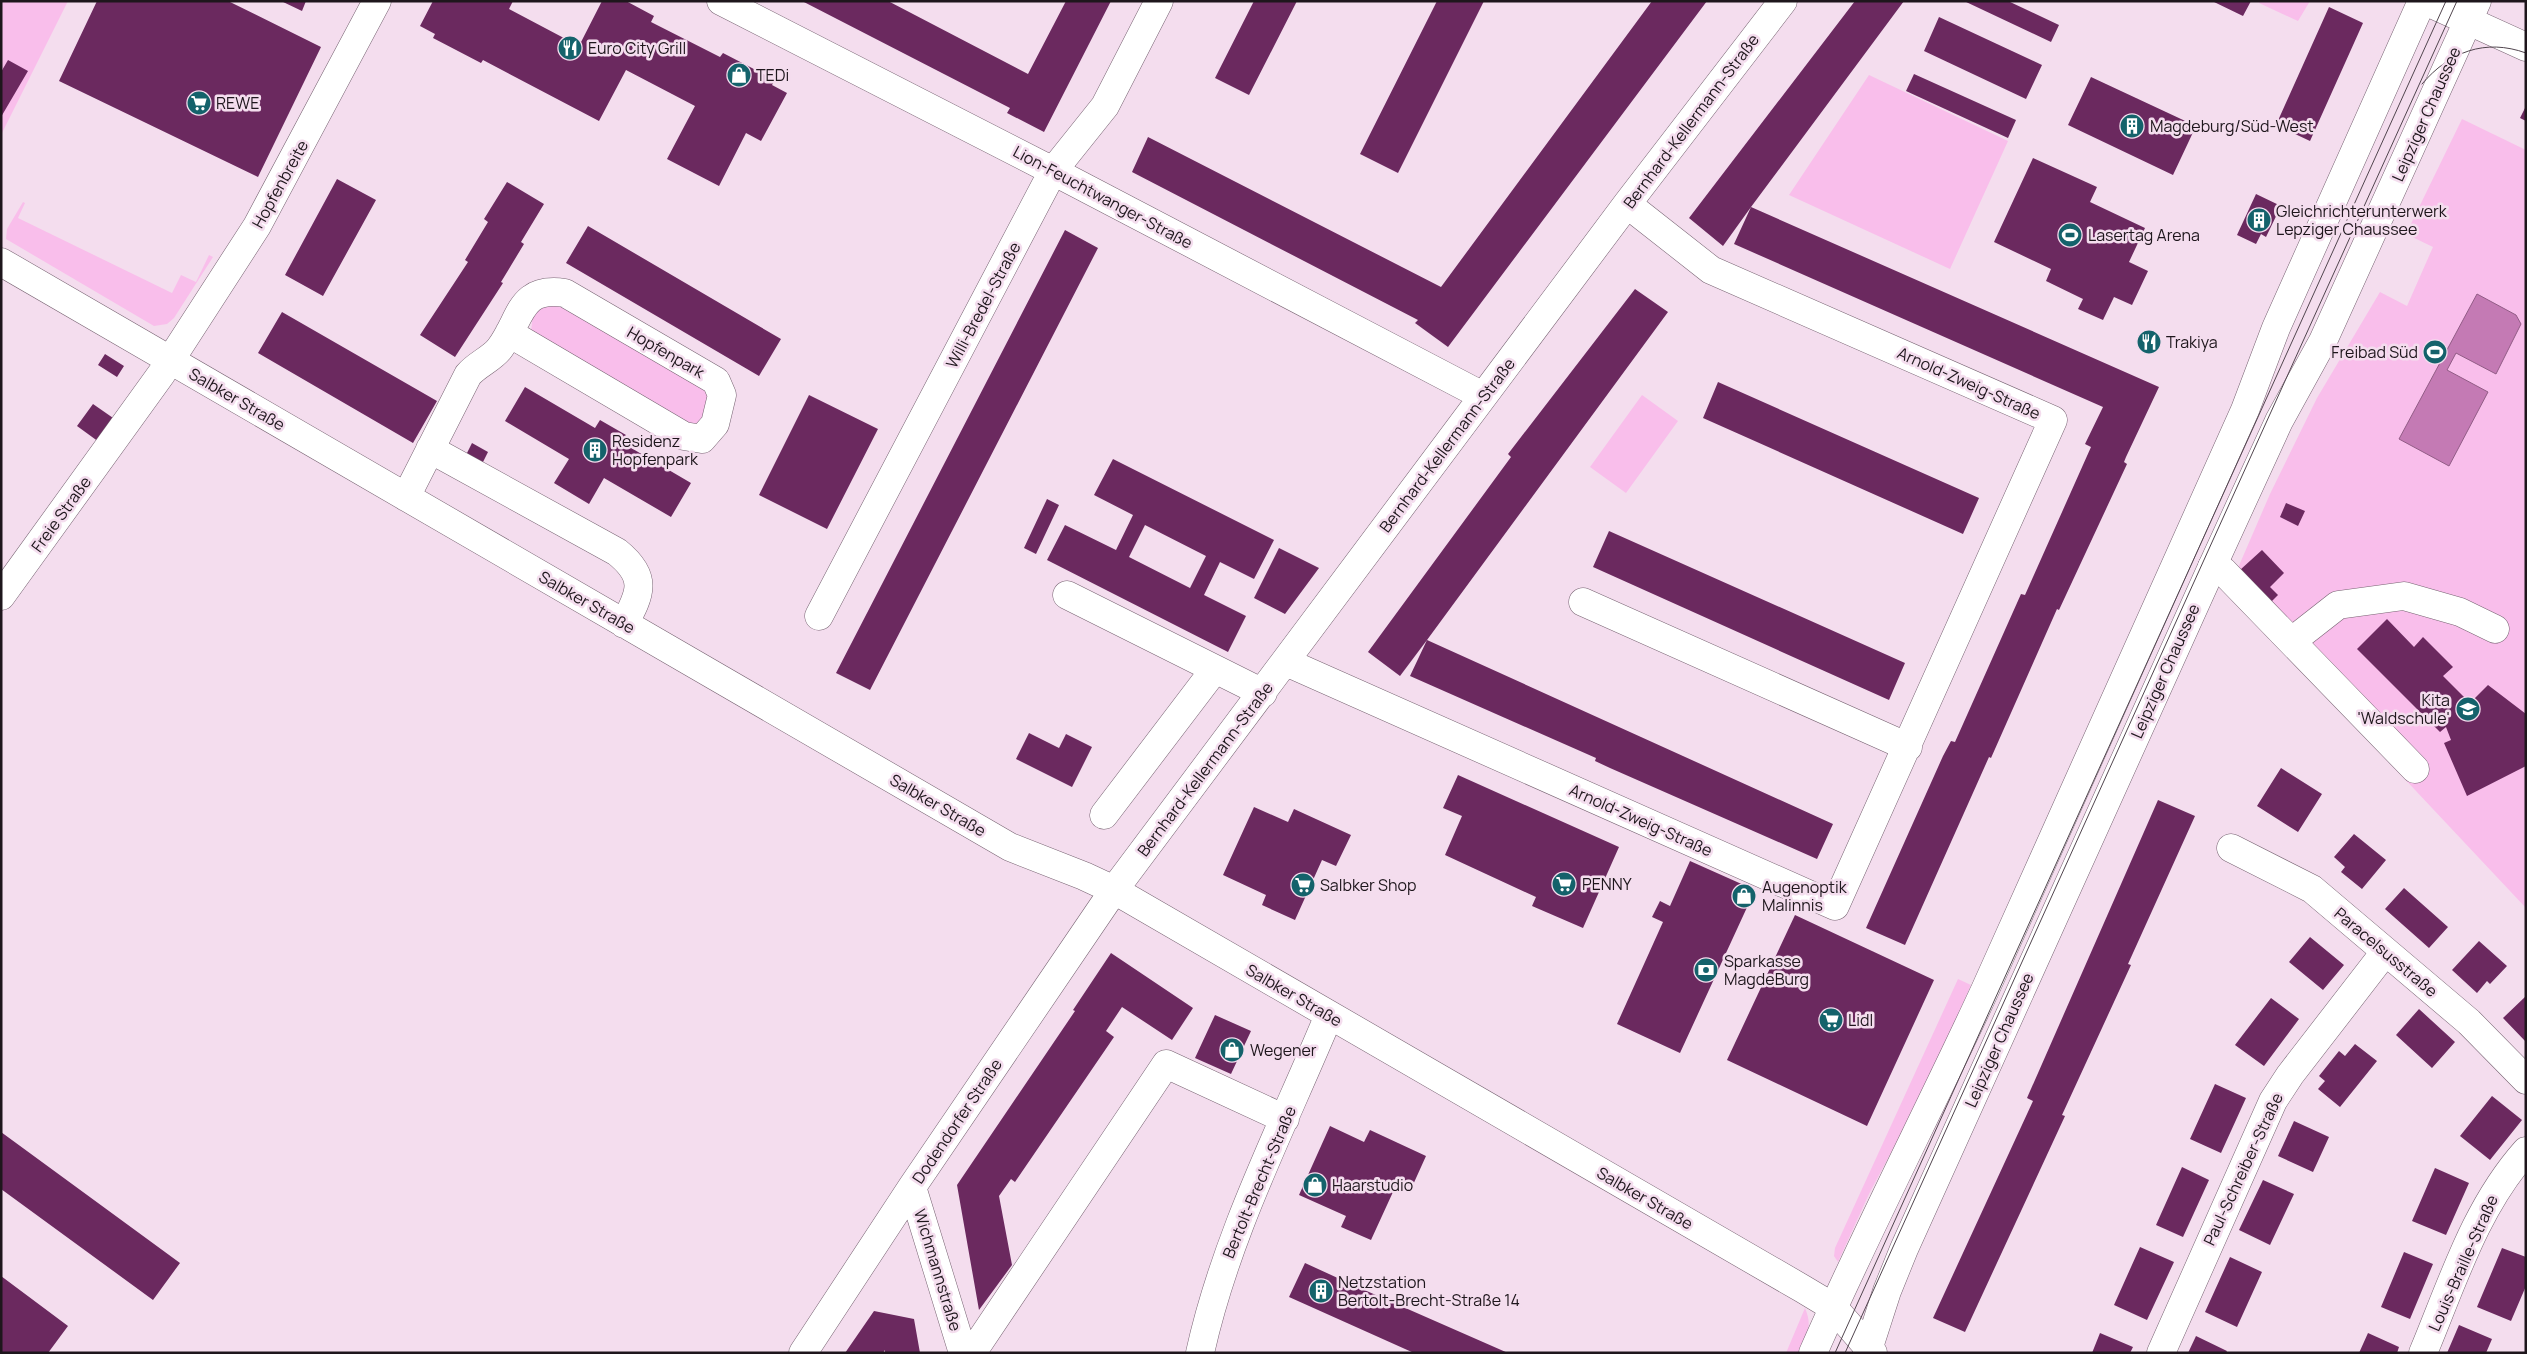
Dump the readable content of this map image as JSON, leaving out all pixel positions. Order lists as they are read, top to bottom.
{
  "streets": {
    "street": [
      "Leipziger Chaussee",
      "Bernhard-Kellermann-Straße",
      "Hopfenbreite",
      "Lion-Feuchtwanger-Straße",
      "Willi-Bredel-Straße",
      "Hopfenpark",
      "Arnold-Zweig-Straße",
      "Salbker Straße",
      "Freie Straße",
      "Paracelsusstraße",
      "Dodendorfer Straße",
      "Paul-Schreiber-Straße",
      "Bertolt-Brecht-Straße",
      "Louis-Braille-Straße",
      "Wichmannstraße"
    ]
  },
  "crossings": [
    ["Leipziger Chaussee", "Salbker Straße"],
    ["Bernhard-Kellermann-Straße", "Lion-Feuchtwanger-Straße"],
    ["Bernhard-Kellermann-Straße", "Arnold-Zweig-Straße"],
    ["Bernhard-Kellermann-Straße", "Salbker Straße"],
    ["Bernhard-Kellermann-Straße", "Dodendorfer Straße"],
    ["Hopfenbreite", "Salbker Straße"],
    ["Hopfenbreite", "Freie Straße"],
    ["Lion-Feuchtwanger-Straße", "Willi-Bredel-Straße"],
    ["Hopfenpark", "Salbker Straße"],
    ["Salbker Straße", "Dodendorfer Straße"],
    ["Salbker Straße", "Bertolt-Brecht-Straße"],
    ["Paracelsusstraße", "Paul-Schreiber-Straße"],
    ["Dodendorfer Straße", "Wichmannstraße"]
  ],
  "places": {
    "restaurant": ["Euro City Grill", "Trakiya"],
    "shop": [
      "TEDi",
      "Augenoptik Malinnis",
      "Wegener",
      "Haarstudio"
    ],
    "supermarket": [
      "REWE",
      "PENNY",
      "Salbker Shop",
      "Lidl"
    ],
    "building": [
      "Magdeburg/Süd-West",
      "Gleichrichterunterwerk Lepziger Chaussee",
      "Residenz Hopfenpark",
      "Netzstation Bertolt-Brecht-Straße 14"
    ],
    "sports": ["Lasertag Arena", "Freibad Süd"],
    "school or university": ["Kita 'Waldschule'"],
    "bank": ["Sparkasse MagdeBurg"]
  }
}
